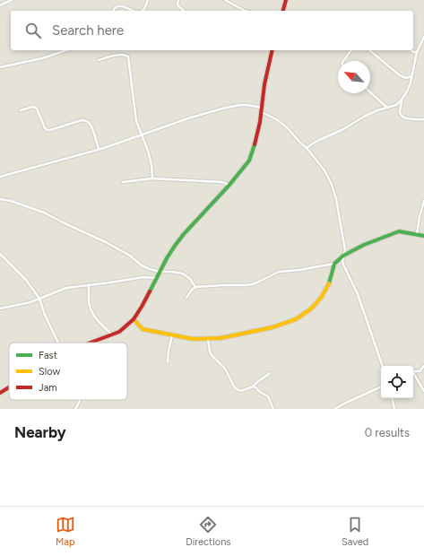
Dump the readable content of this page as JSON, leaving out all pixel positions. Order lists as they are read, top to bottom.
{
  "legend": ["Fast", "Slow", "Jam"],
  "north": "top left",
  "page": {
    "search": "Search here",
    "heading": ["Nearby", "0 results"],
    "nav": ["Map", "Directions", "Saved"]
  }
}
